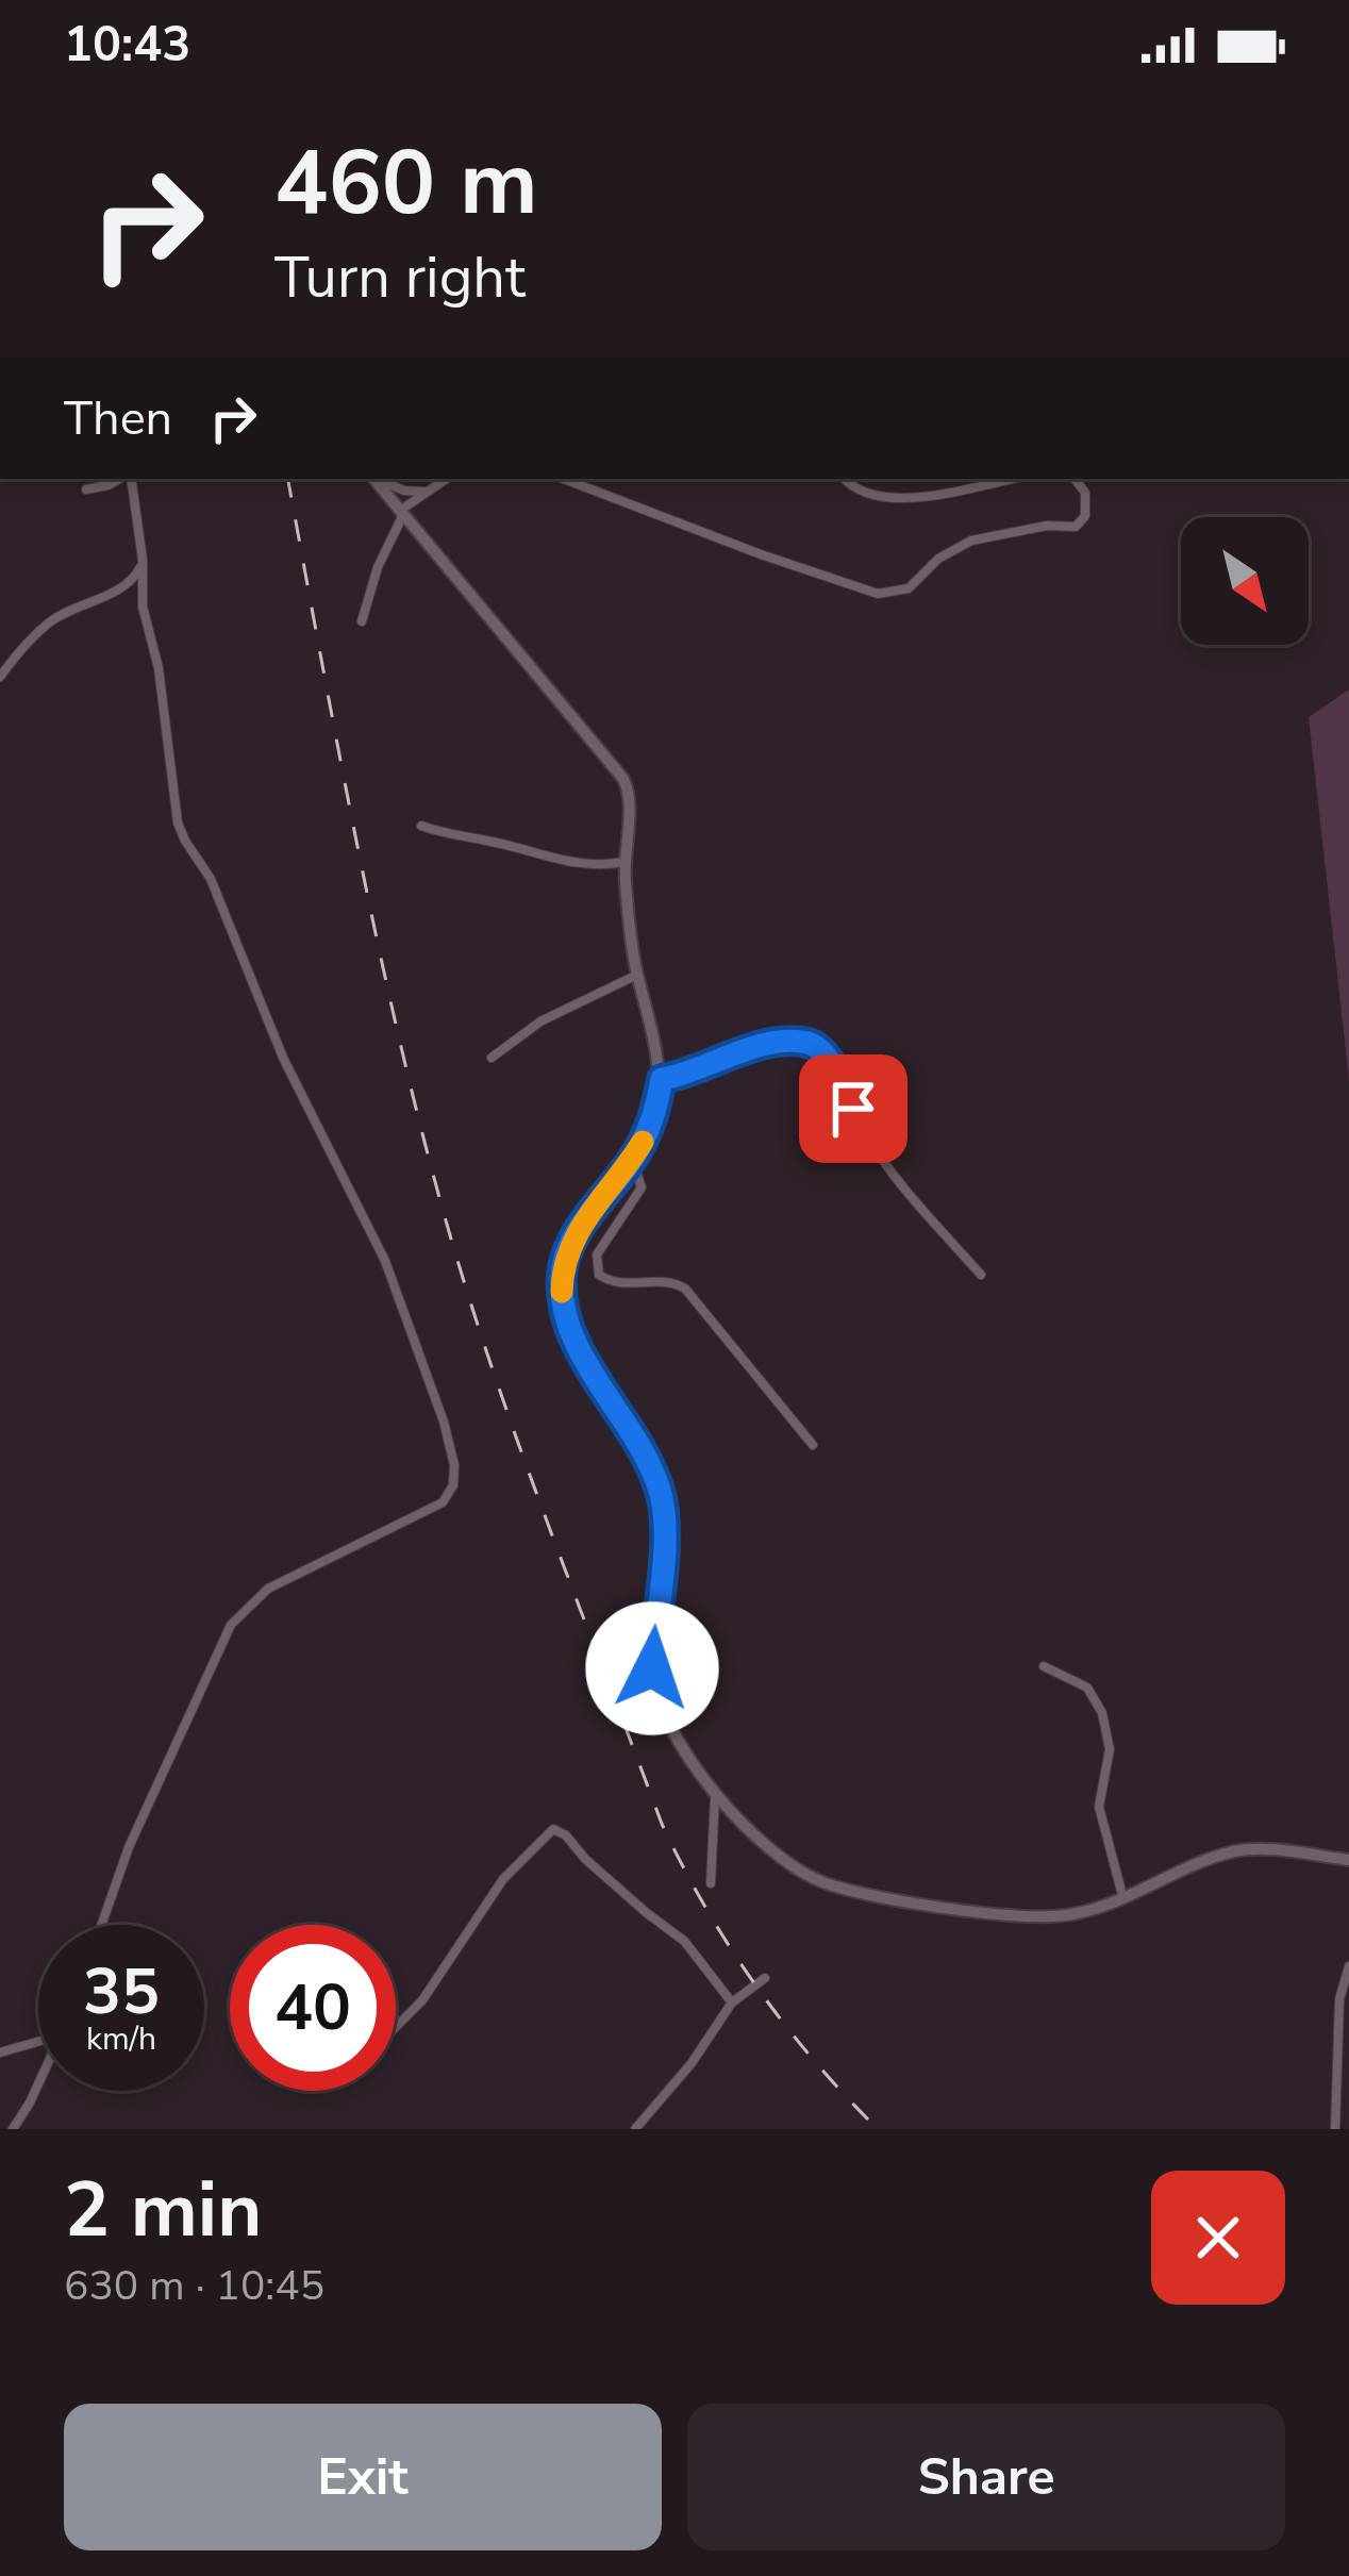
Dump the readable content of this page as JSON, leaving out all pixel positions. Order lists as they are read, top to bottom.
{
  "north": "bottom right",
  "page": {
    "status": "10:43",
    "turn": ["460 m", "Turn right"],
    "then": "Then",
    "speed": "35 km/h",
    "limit": "40",
    "heading": ["2 min", "630 m · 10:45"],
    "buttons": ["Exit", "Share"]
  }
}
